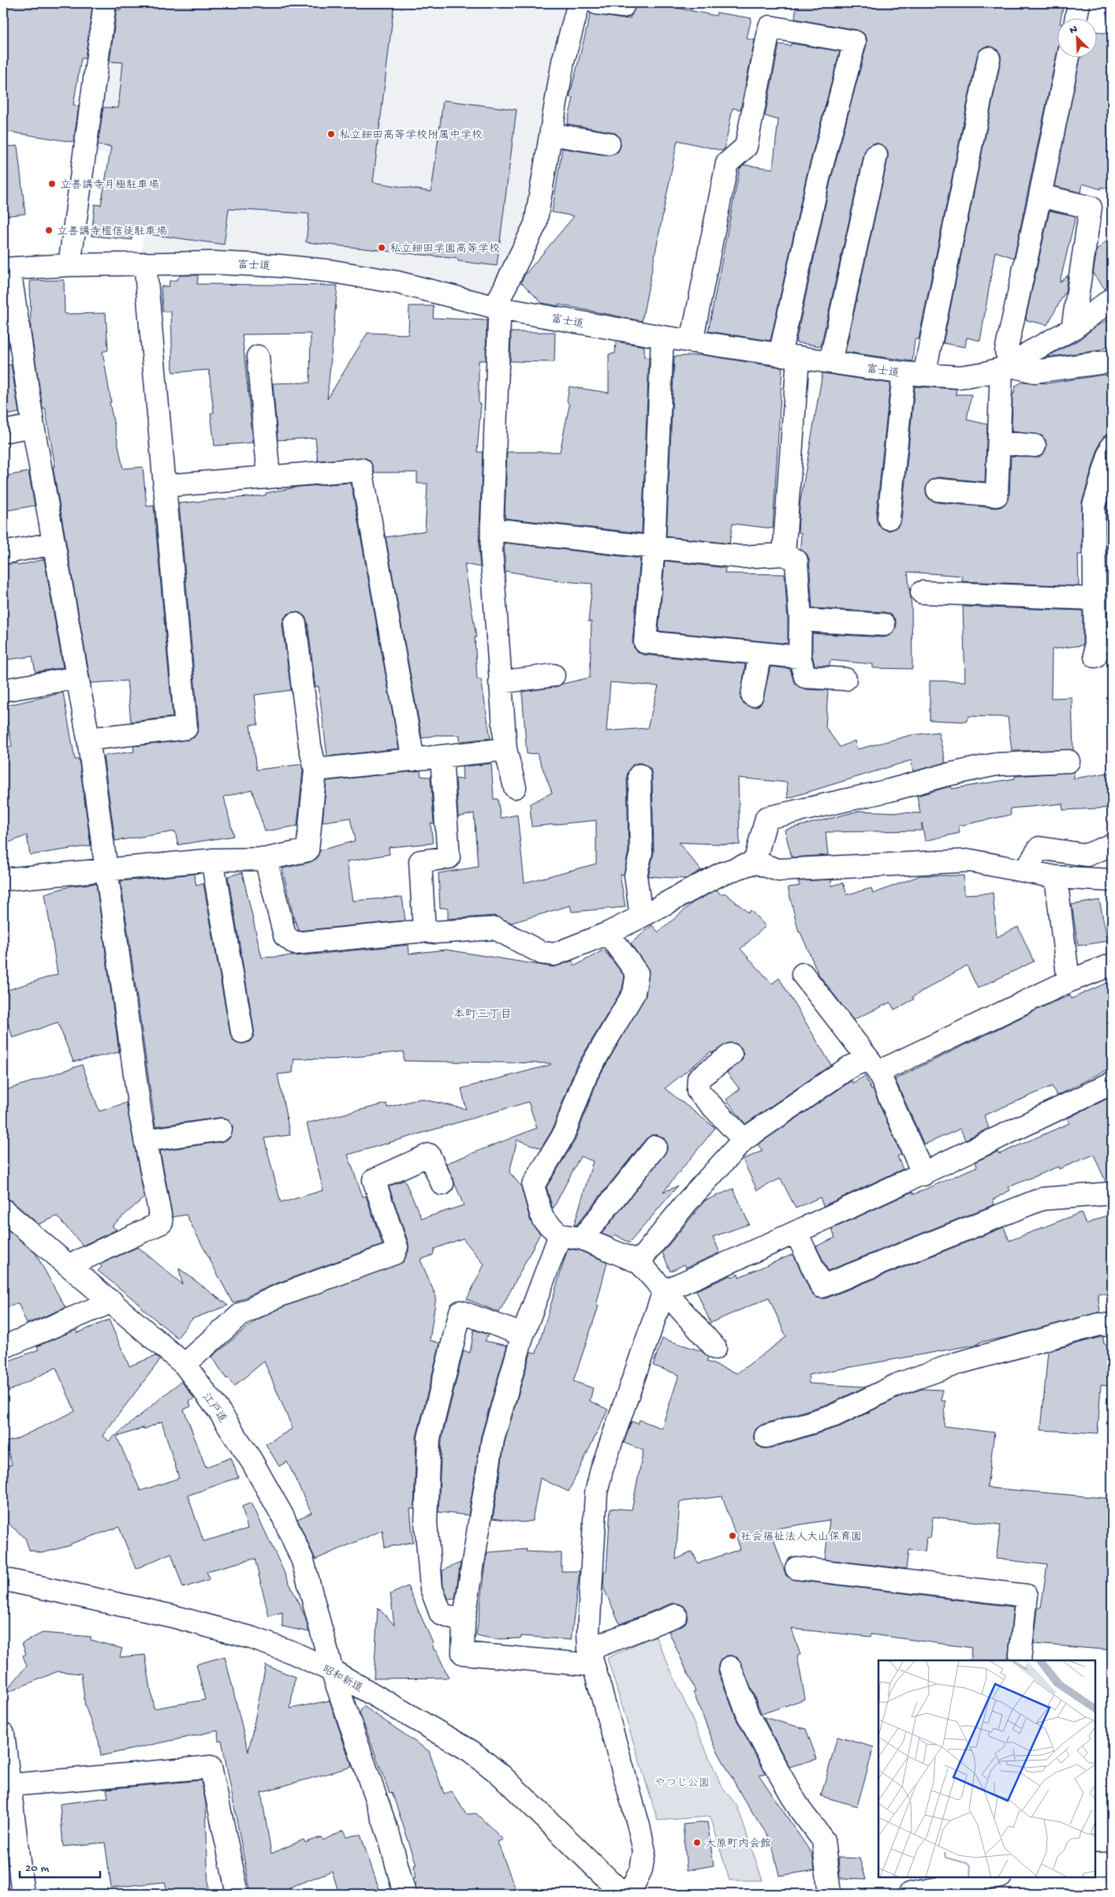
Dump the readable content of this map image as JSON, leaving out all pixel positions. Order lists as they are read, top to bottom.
{
  "streets": {
    "street": ["富士道", "江戸道", "昭和新道"]
  },
  "crossings": [
    ["江戸道", "昭和新道"]
  ],
  "districts": ["本町三丁目"],
  "parks": ["やつじ公園"],
  "places": [
    "私立細田高等学校附属中学校",
    "立善講寺月極駐車場",
    "立善講寺檀信徒駐車場",
    "私立細田学園高等学校",
    "社会福祉法人大山保育園",
    "大原町内会館"
  ],
  "scale_bar": "20 m",
  "north": "top left"
}
